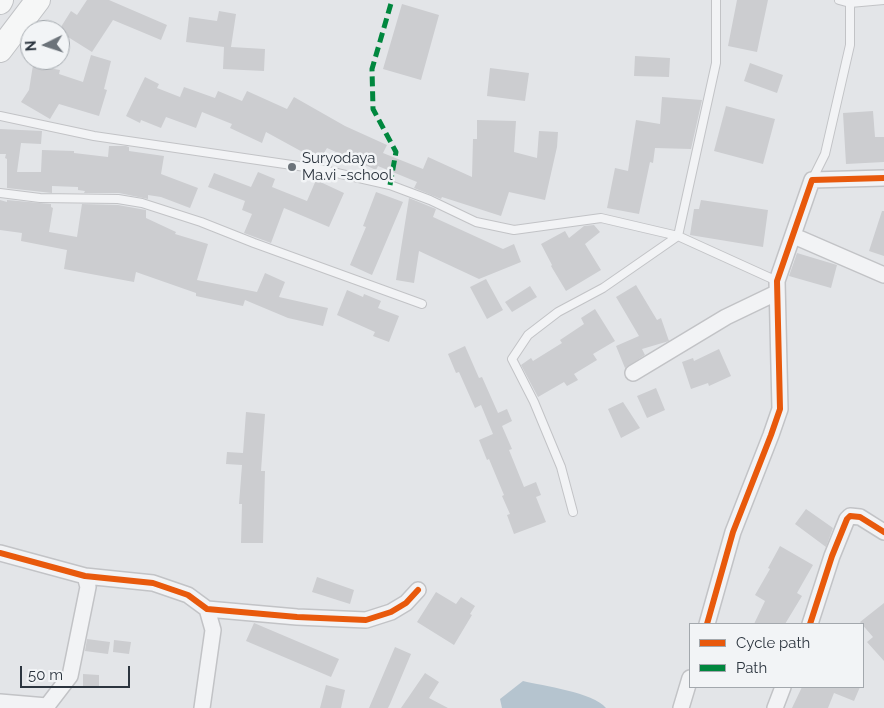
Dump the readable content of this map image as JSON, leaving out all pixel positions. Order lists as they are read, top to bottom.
{
  "places": ["Suryodaya Ma.vi -school"],
  "legend": ["Cycle path", "Path"],
  "scale_bar": "50 m",
  "north": "left"
}
